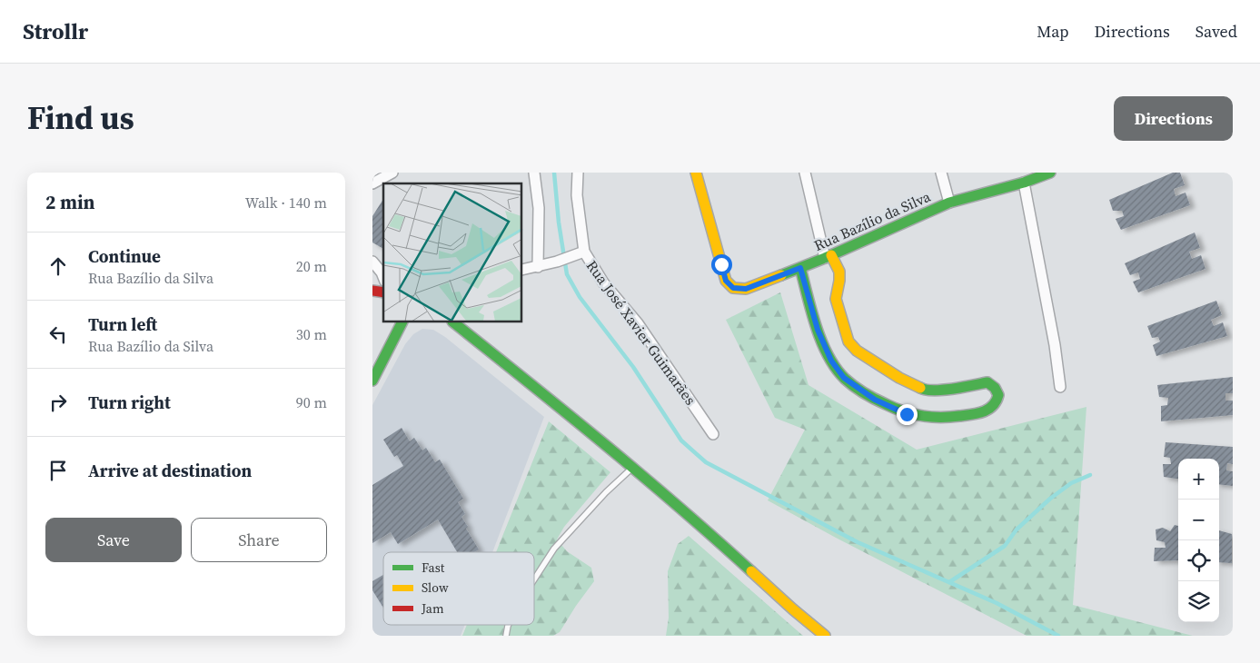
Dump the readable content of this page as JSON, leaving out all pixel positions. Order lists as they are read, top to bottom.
{
  "streets": {
    "street": ["Rua Bazílio da Silva", "Rua José Xavier Guimarães"]
  },
  "legend": ["Fast", "Slow", "Jam"],
  "page": {
    "header": "Strollr",
    "nav": ["Map", "Directions", "Saved"],
    "title": "Find us",
    "buttons": [
      "Directions",
      ["Save", "Share"]
    ],
    "heading": ["2 min", "Walk · 140 m"],
    "list": [
      ["Continue", "Rua Bazílio da Silva", "20 m"],
      ["Turn left", "Rua Bazílio da Silva", "30 m"],
      ["Turn right", "90 m"],
      "Arrive at destination"
    ],
    "map_buttons": ["+", "−"]
  }
}
